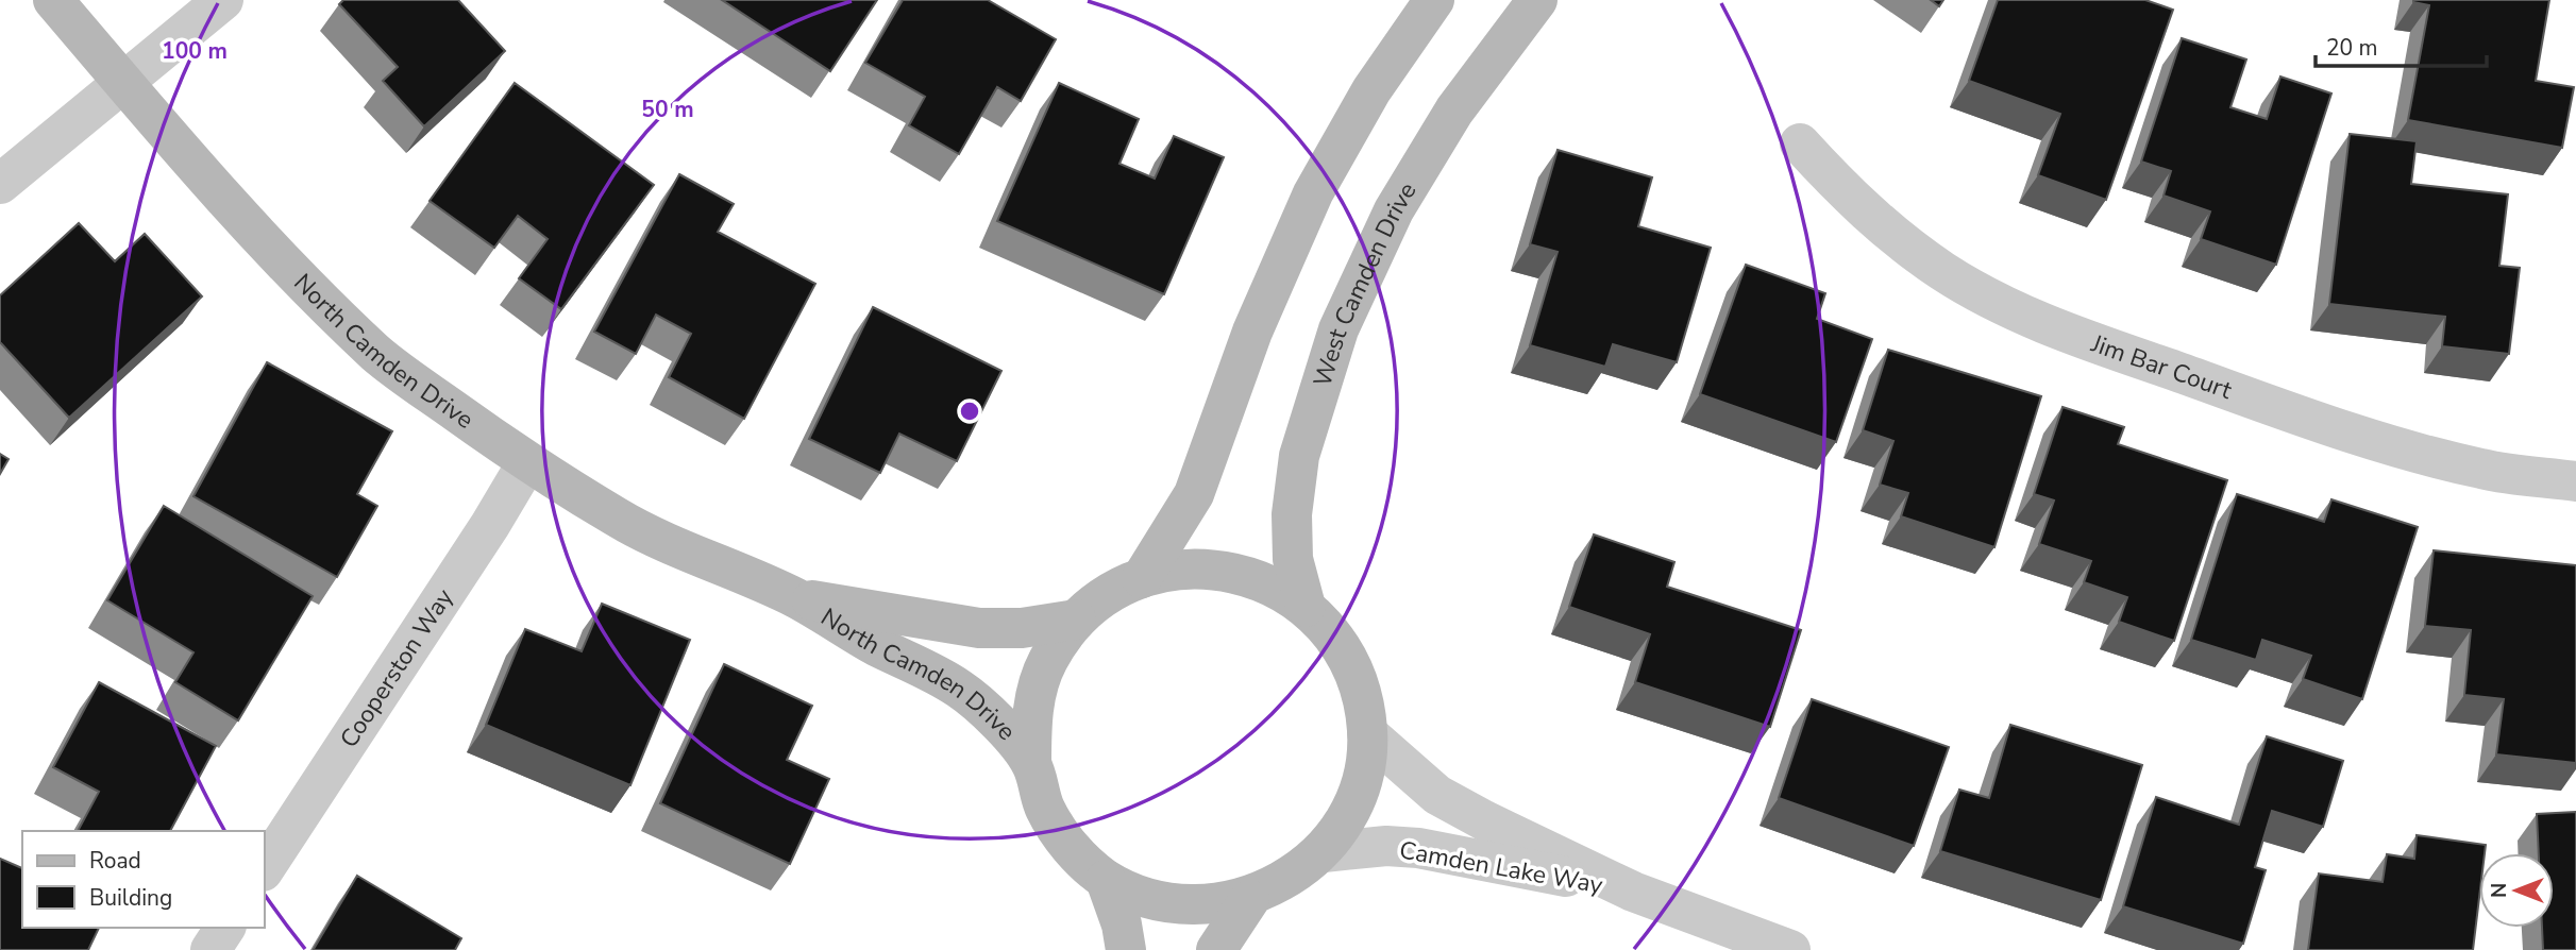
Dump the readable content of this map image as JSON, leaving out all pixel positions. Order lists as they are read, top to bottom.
{
  "streets": {
    "street": [
      "West Camden Drive",
      "North Camden Drive",
      "Jim Bar Court",
      "Cooperston Way",
      "Camden Lake Way"
    ]
  },
  "crossings": [
    ["North Camden Drive", "Cooperston Way"]
  ],
  "legend": ["Road", "Building"],
  "scale_bar": "20 m",
  "north": "left",
  "rings": ["100 m", "50 m"]
}
